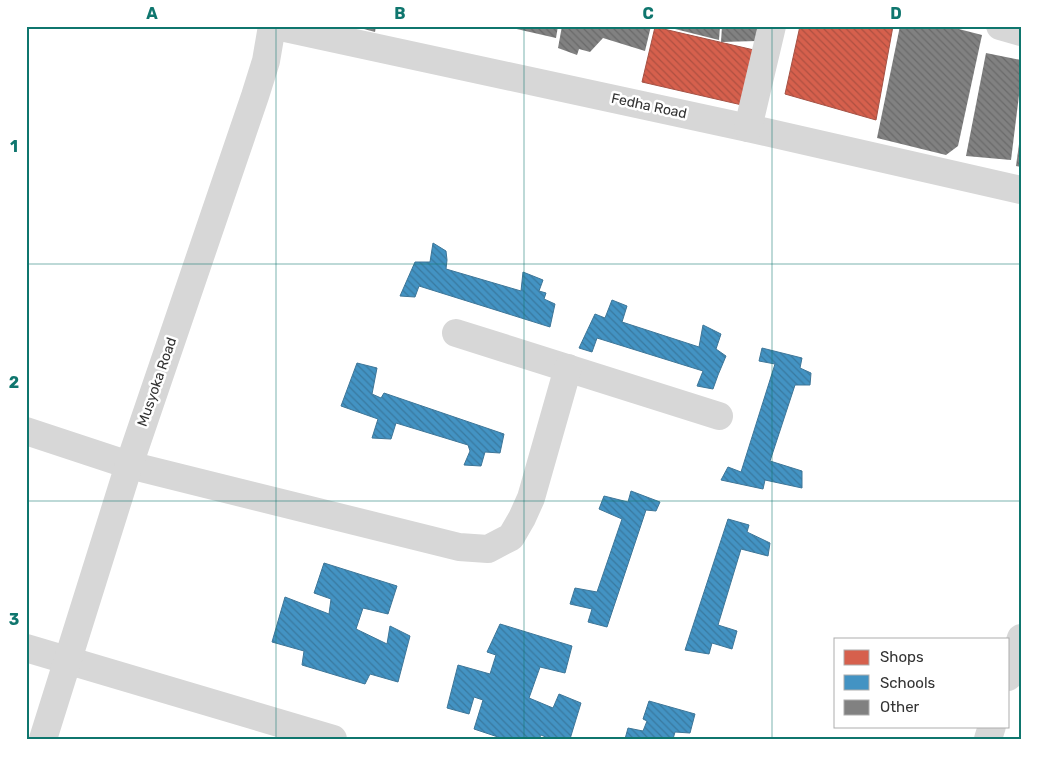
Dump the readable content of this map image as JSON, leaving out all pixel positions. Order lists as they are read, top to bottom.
{
  "streets": {
    "street": ["Fedha Road", "Musyoka Road"]
  },
  "crossings": [
    ["Fedha Road", "Musyoka Road"]
  ],
  "legend": ["Shops", "Schools", "Other"],
  "grid": {
    "columns": [
      "A",
      "B",
      "C",
      "D"
    ],
    "rows": ["1", "2", "3"]
  }
}
